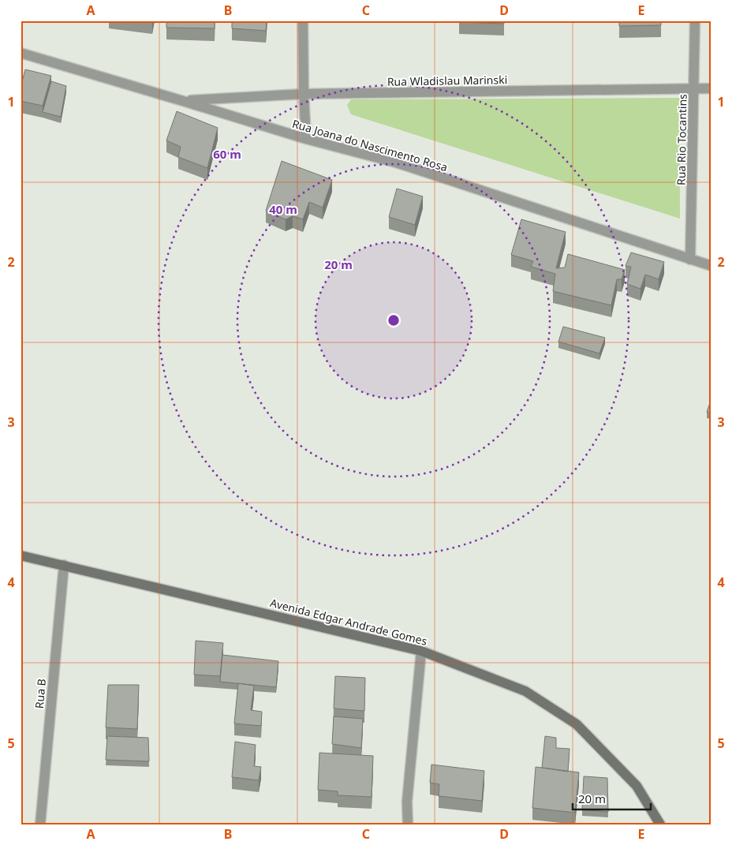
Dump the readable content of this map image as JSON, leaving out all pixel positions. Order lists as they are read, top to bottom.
{
  "streets": {
    "main road": ["Avenida Edgar Andrade Gomes"],
    "street": [
      "Rua Wladislau Marinski",
      "Rua Rio Tocantins",
      "Rua Joana do Nascimento Rosa",
      "Rua B"
    ]
  },
  "crossings": [
    ["Rua Wladislau Marinski", "Rua Rio Tocantins"],
    ["Rua Wladislau Marinski", "Rua Joana do Nascimento Rosa"],
    ["Rua Rio Tocantins", "Rua Joana do Nascimento Rosa"],
    ["Avenida Edgar Andrade Gomes", "Rua B"]
  ],
  "scale_bar": "20 m",
  "grid": {
    "columns": [
      "A",
      "B",
      "C",
      "D",
      "E"
    ],
    "rows": [
      "1",
      "2",
      "3",
      "4",
      "5"
    ]
  },
  "rings": ["60 m", "40 m", "20 m"]
}
